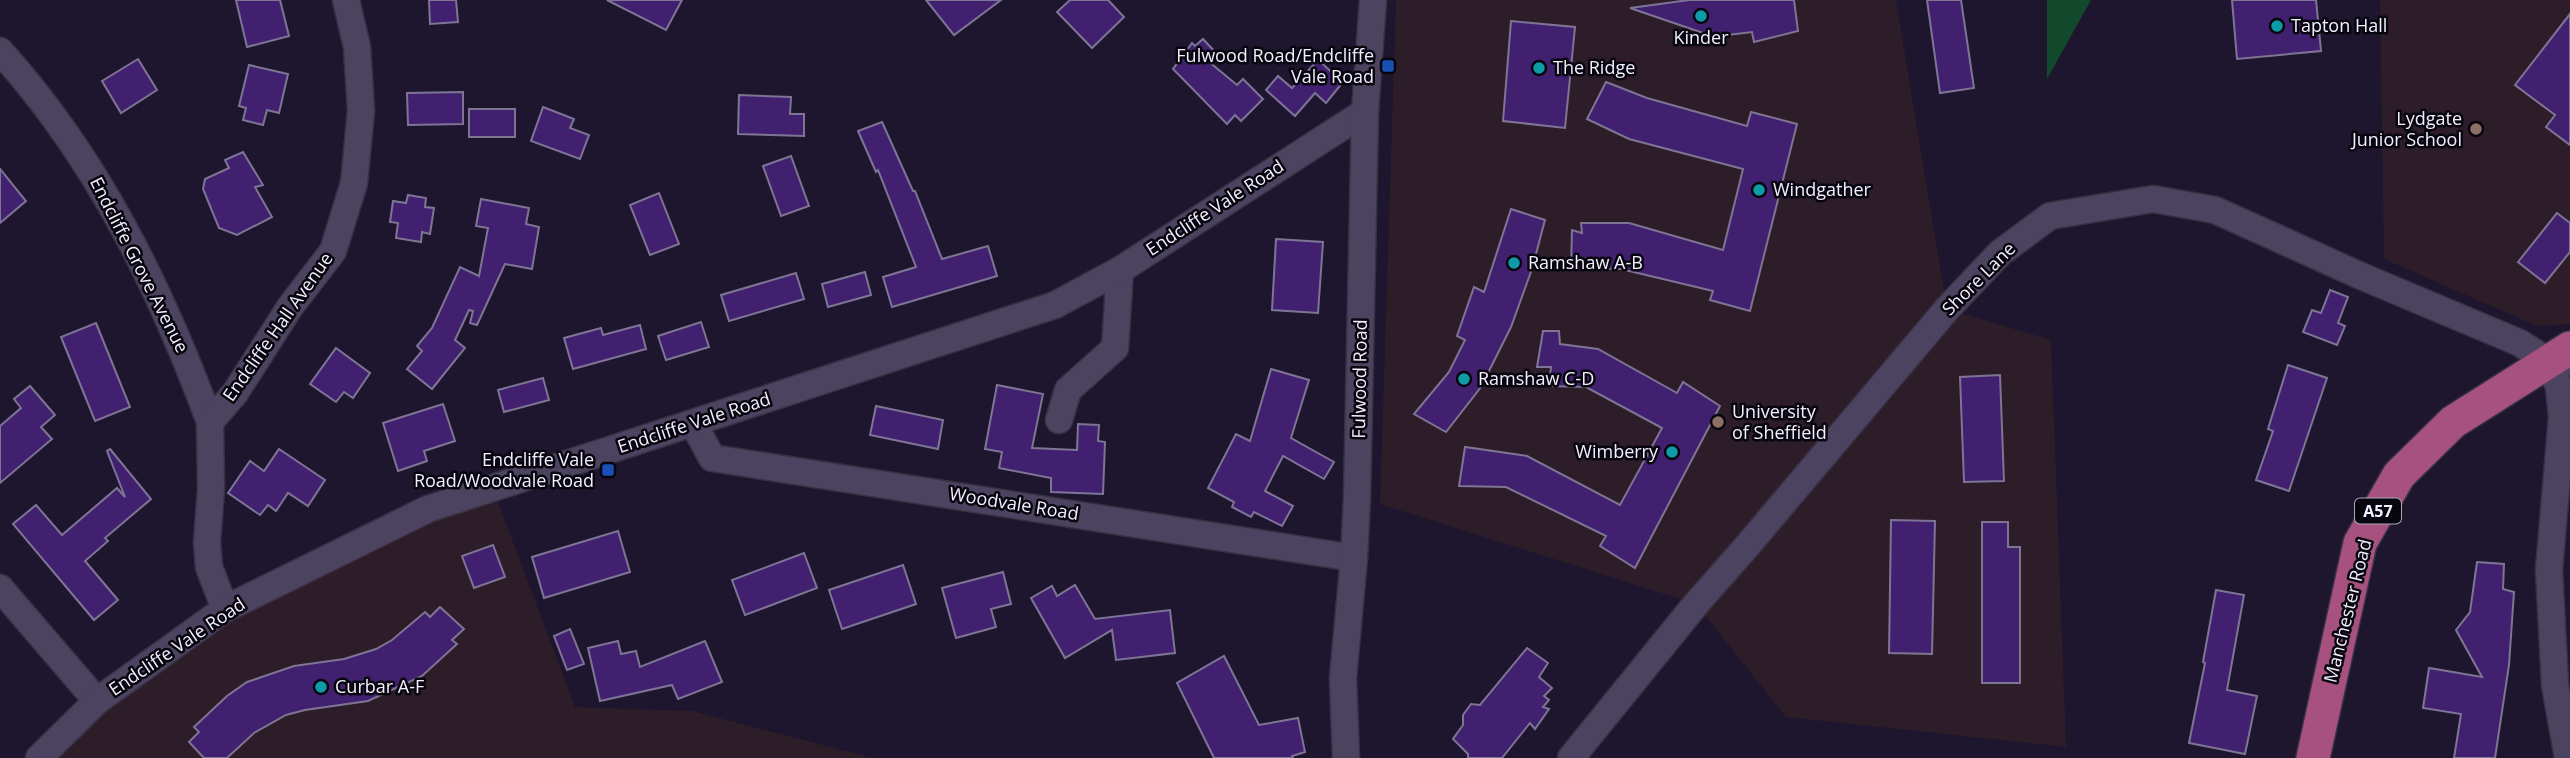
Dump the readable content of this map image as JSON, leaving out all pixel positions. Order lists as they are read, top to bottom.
{
  "streets": {
    "main road": ["A57", "Manchester Road"],
    "street": [
      "Endcliffe Vale Road",
      "Endcliffe Grove Avenue",
      "Shore Lane",
      "Endcliffe Hall Avenue",
      "Fulwood Road",
      "Woodvale Road"
    ]
  },
  "crossings": [
    ["Endcliffe Vale Road", "Fulwood Road"],
    ["Endcliffe Vale Road", "Woodvale Road"],
    ["Endcliffe Grove Avenue", "Endcliffe Hall Avenue"],
    ["Shore Lane", "Manchester Road"],
    ["Fulwood Road", "Woodvale Road"]
  ],
  "places": {
    "other": [
      "Kinder",
      "Tapton Hall",
      "The Ridge",
      "Lydgate Junior School",
      "Windgather",
      "Ramshaw A-B",
      "Ramshaw C-D",
      "University of Sheffield",
      "Wimberry",
      "Curbar A-F"
    ],
    "transit": ["Fulwood Road/Endcliffe Vale Road", "Endcliffe Vale Road/Woodvale Road"]
  }
}
